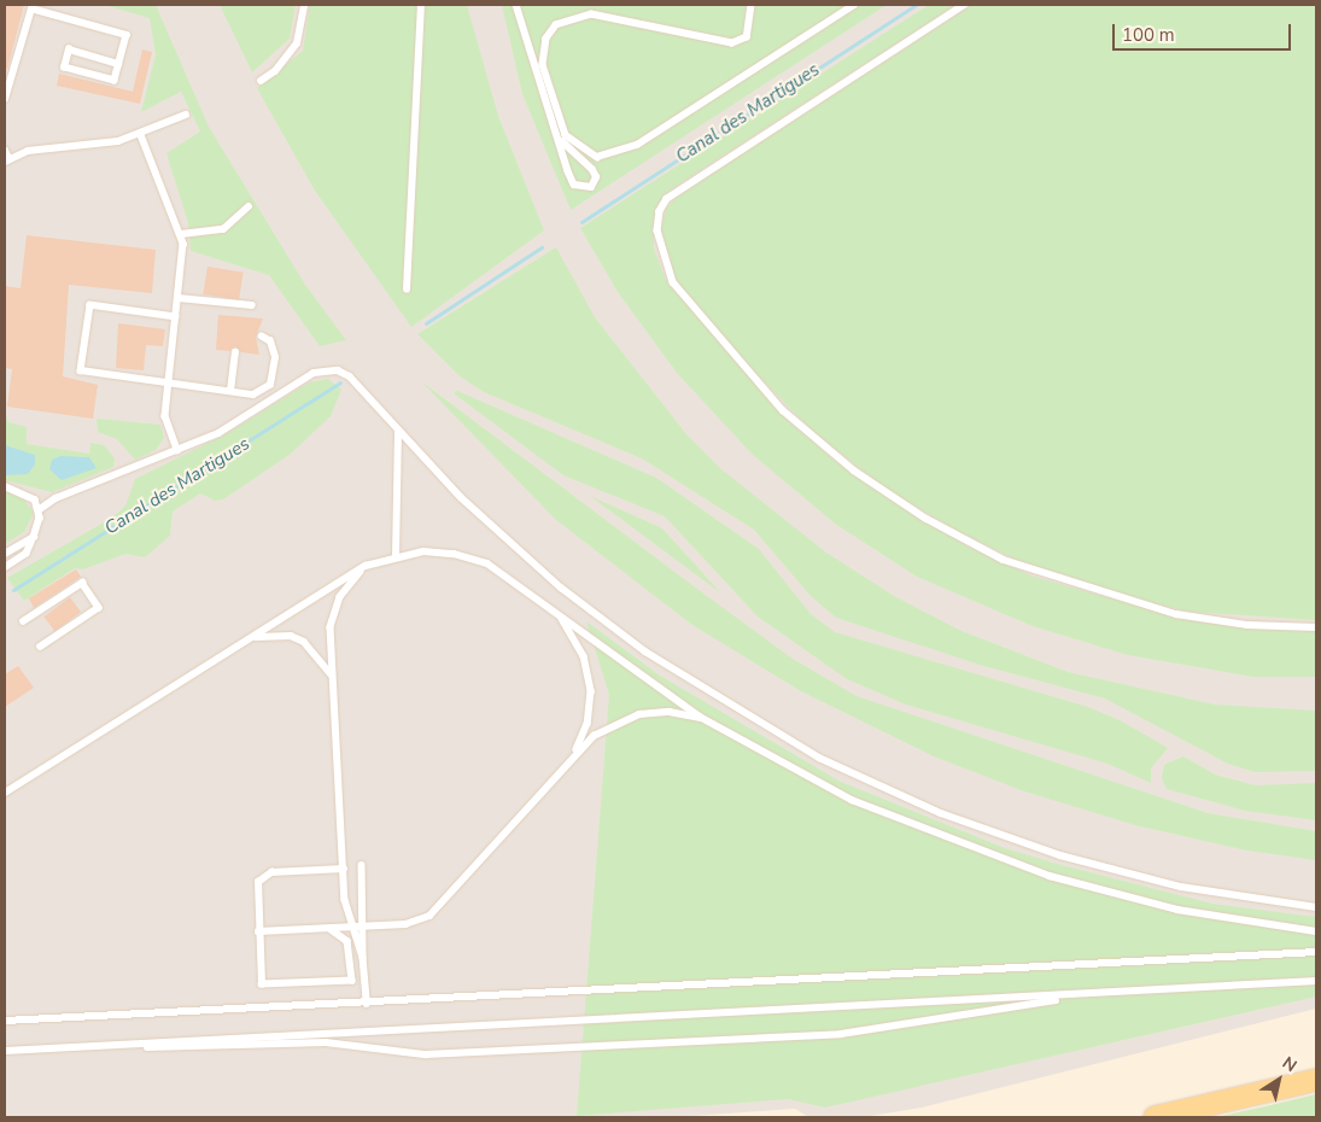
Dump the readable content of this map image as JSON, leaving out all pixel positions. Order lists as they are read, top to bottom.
{
  "water": ["Canal des Martigues"],
  "scale_bar": "100 m",
  "north": "top right"
}
